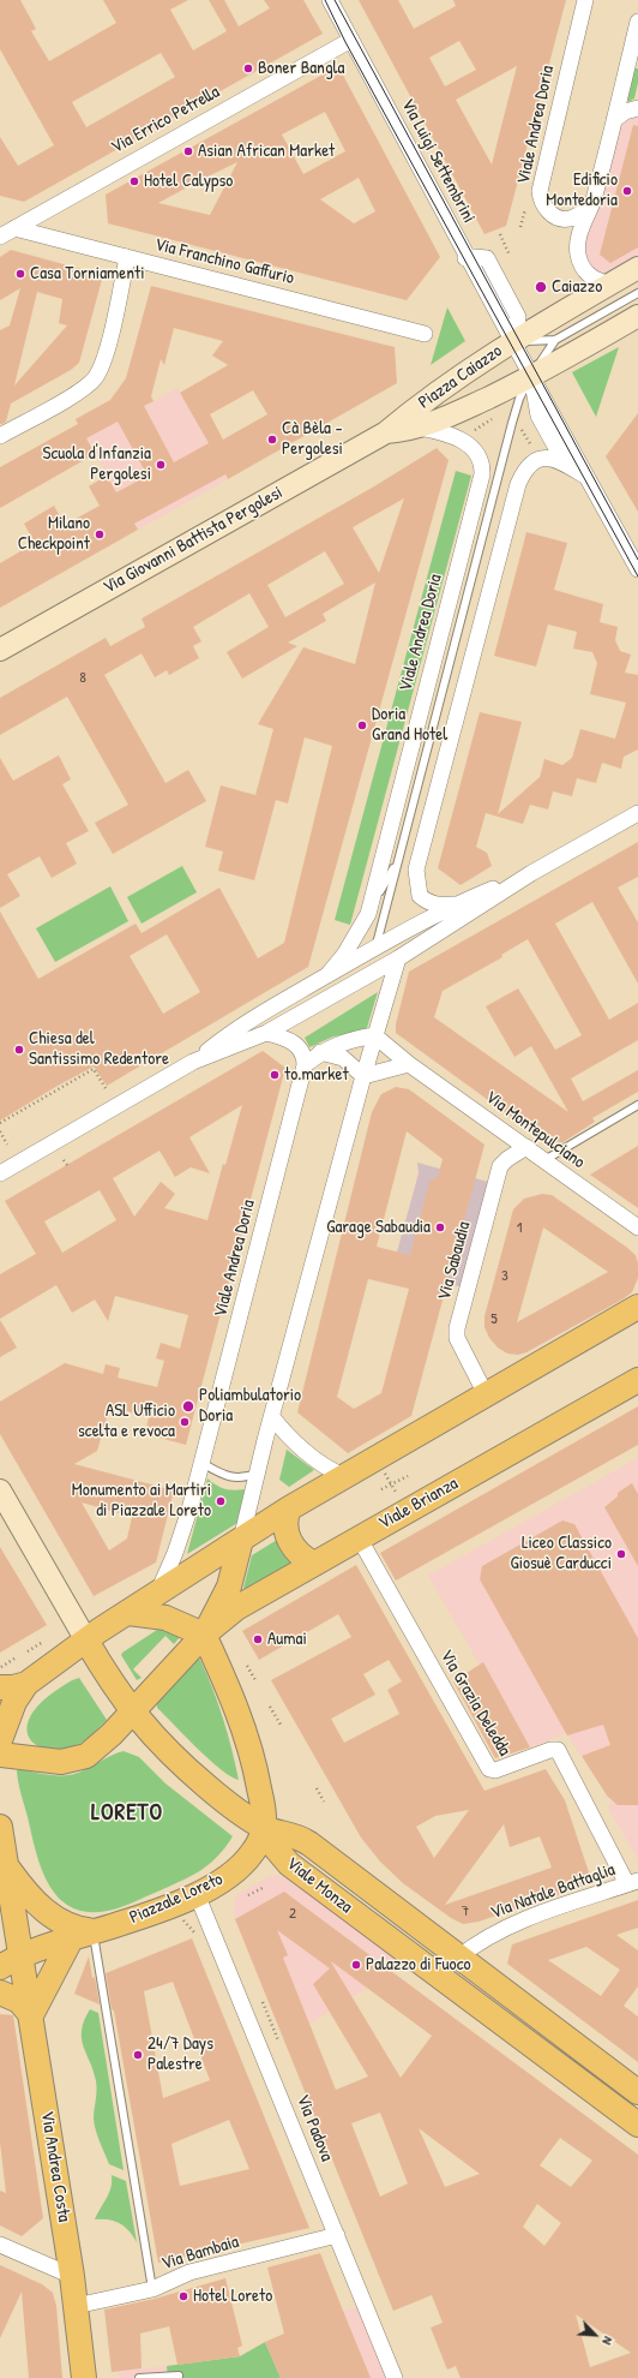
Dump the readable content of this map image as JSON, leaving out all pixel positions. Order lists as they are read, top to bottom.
{
  "streets": {
    "main road": [
      "Piazza Caiazzo",
      "Via Giovanni Battista Pergolesi",
      "Viale Brianza",
      "Viale Monza",
      "Piazzale Loreto",
      "Via Andrea Costa"
    ],
    "street": [
      "Via Errico Petrella",
      "Viale Andrea Doria",
      "Via Luigi Settembrini",
      "Via Franchino Gaffurio",
      "Via Montepulciano",
      "Via Sabaudia",
      "Via Grazia Deledda",
      "Via Natale Battaglia",
      "Via Padova",
      "Via Bambaia"
    ]
  },
  "crossings": [
    ["Via Errico Petrella", "Via Luigi Settembrini"],
    ["Via Errico Petrella", "Via Franchino Gaffurio"],
    ["Viale Andrea Doria", "Piazza Caiazzo"],
    ["Viale Andrea Doria", "Via Giovanni Battista Pergolesi"],
    ["Via Luigi Settembrini", "Piazza Caiazzo"],
    ["Piazza Caiazzo", "Via Giovanni Battista Pergolesi"],
    ["Via Montepulciano", "Via Sabaudia"],
    ["Viale Brianza", "Via Grazia Deledda"],
    ["Viale Brianza", "Piazzale Loreto"],
    ["Via Grazia Deledda", "Via Natale Battaglia"],
    ["Viale Monza", "Via Natale Battaglia"],
    ["Viale Monza", "Piazzale Loreto"],
    ["Piazzale Loreto", "Via Padova"],
    ["Piazzale Loreto", "Via Andrea Costa"],
    ["Via Padova", "Via Bambaia"],
    ["Via Andrea Costa", "Via Bambaia"]
  ],
  "districts": ["LORETO"],
  "places": [
    "Boner Bangla",
    "Asian African Market",
    "Hotel Calypso",
    "Edificio Montedoria",
    "Casa Torniamenti",
    "Caiazzo",
    "Cà Bèla - Pergolesi",
    "Scuola d'Infanzia Pergolesi",
    "Milano Checkpoint",
    "Doria Grand Hotel",
    "Chiesa del Santissimo Redentore",
    "to.market",
    "Garage Sabaudia",
    "Poliambulatorio Doria",
    "ASL Ufficio scelta e revoca",
    "Monumento ai Martiri di Piazzale Loreto",
    "Liceo Classico Giosuè Carducci",
    "Aumai",
    "Palazzo di Fuoco",
    "24/7 Days Palestre",
    "Hotel Loreto"
  ],
  "house_numbers": [
    "8",
    "1",
    "3",
    "5",
    "7",
    "2"
  ],
  "north": "bottom right"
}
